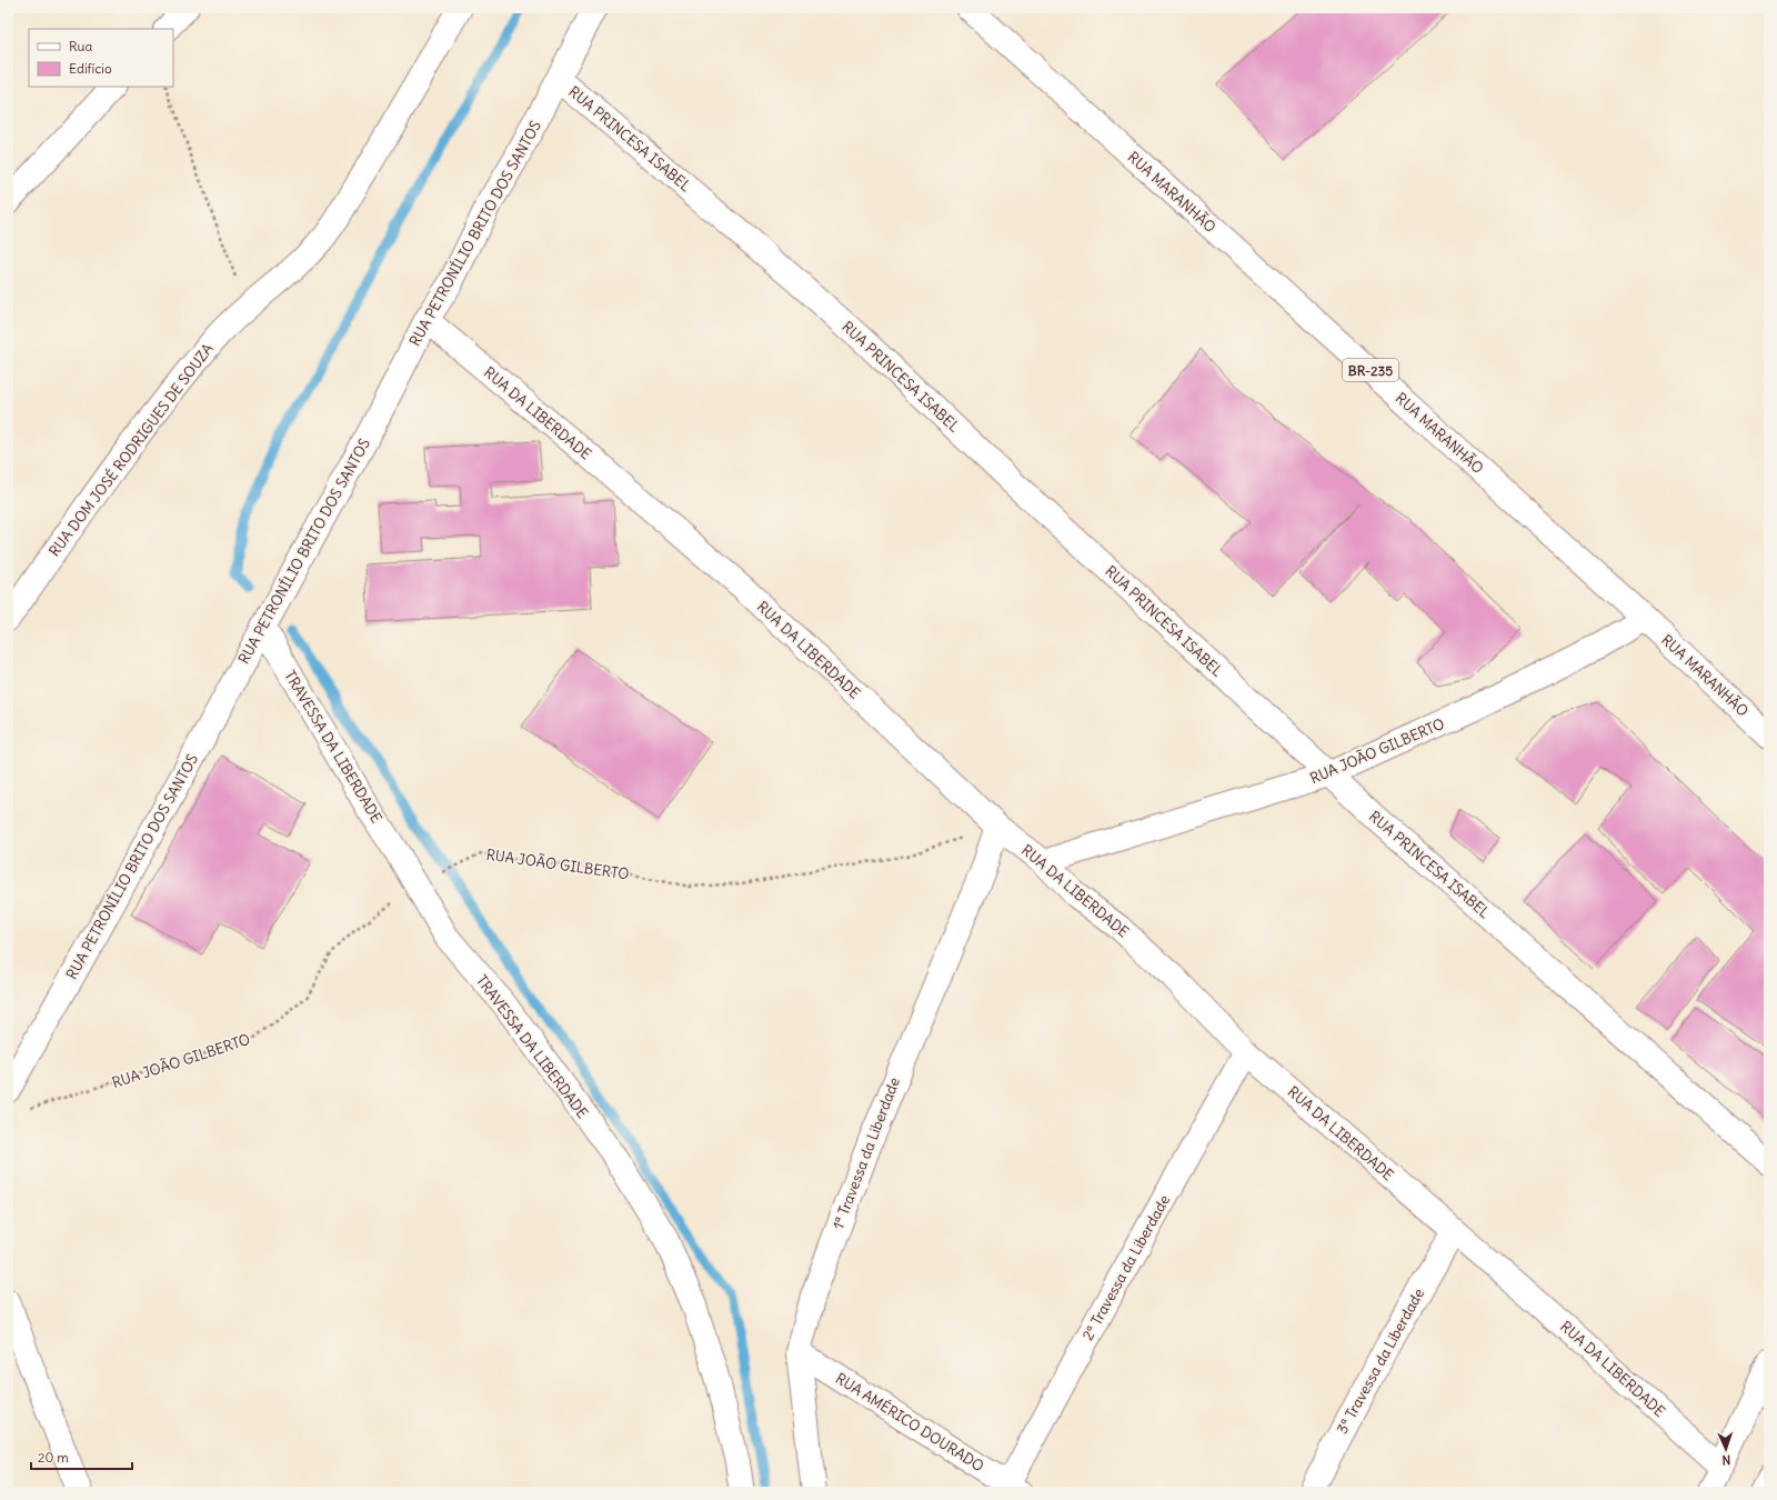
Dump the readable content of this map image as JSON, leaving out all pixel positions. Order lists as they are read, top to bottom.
{
  "streets": {
    "main road": [
      "RUA PRINCESA ISABEL",
      "RUA MARANHÃO",
      "RUA PETRONÍLIO BRITO DOS SANTOS",
      "BR-235",
      "RUA DA LIBERDADE",
      "RUA DOM JOSÉ RODRIGUES DE SOUZA",
      "TRAVESSA DA LIBERDADE",
      "RUA JOÃO GILBERTO",
      "1ª Travessa da Liberdade",
      "2ª Travessa da Liberdade",
      "3ª Travessa da Liberdade",
      "RUA AMÉRICO DOURADO"
    ]
  },
  "crossings": [
    ["RUA PRINCESA ISABEL", "RUA PETRONÍLIO BRITO DOS SANTOS"],
    ["RUA PRINCESA ISABEL", "RUA JOÃO GILBERTO"],
    ["RUA MARANHÃO", "RUA JOÃO GILBERTO"],
    ["RUA PETRONÍLIO BRITO DOS SANTOS", "RUA DA LIBERDADE"],
    ["RUA PETRONÍLIO BRITO DOS SANTOS", "TRAVESSA DA LIBERDADE"],
    ["RUA DA LIBERDADE", "RUA JOÃO GILBERTO"],
    ["RUA DA LIBERDADE", "1ª Travessa da Liberdade"],
    ["RUA DA LIBERDADE", "2ª Travessa da Liberdade"],
    ["RUA DA LIBERDADE", "3ª Travessa da Liberdade"],
    ["TRAVESSA DA LIBERDADE", "RUA JOÃO GILBERTO"],
    ["RUA JOÃO GILBERTO", "1ª Travessa da Liberdade"],
    ["1ª Travessa da Liberdade", "RUA AMÉRICO DOURADO"],
    ["2ª Travessa da Liberdade", "RUA AMÉRICO DOURADO"]
  ],
  "legend": ["Rua", "Edifício"],
  "scale_bar": "20 m",
  "north": "bottom"
}
